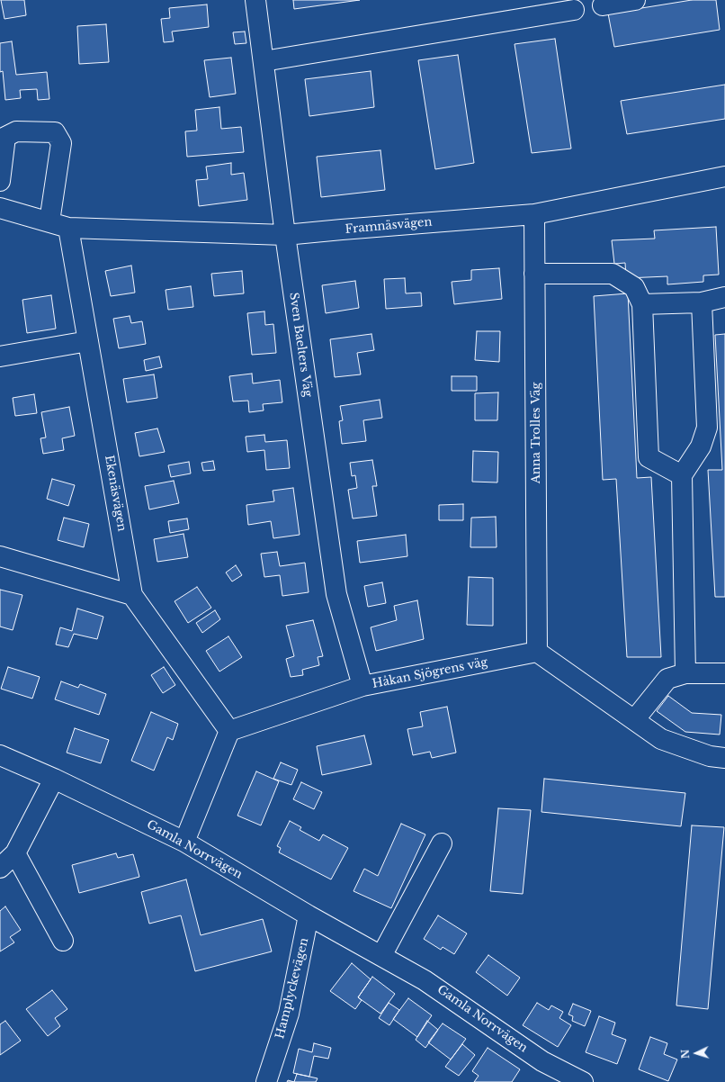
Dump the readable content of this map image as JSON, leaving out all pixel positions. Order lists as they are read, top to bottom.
{
  "streets": {
    "street": [
      "Framnäsvägen",
      "Sven Baelters Väg",
      "Anna Trolles Väg",
      "Ekenäsvägen",
      "Håkan Sjögrens väg",
      "Gamla Norrvägen",
      "Hamplyckevägen"
    ]
  },
  "crossings": [
    ["Framnäsvägen", "Sven Baelters Väg"],
    ["Framnäsvägen", "Anna Trolles Väg"],
    ["Framnäsvägen", "Ekenäsvägen"],
    ["Sven Baelters Väg", "Håkan Sjögrens väg"],
    ["Anna Trolles Väg", "Håkan Sjögrens väg"],
    ["Ekenäsvägen", "Håkan Sjögrens väg"],
    ["Gamla Norrvägen", "Hamplyckevägen"]
  ],
  "north": "left"
}
